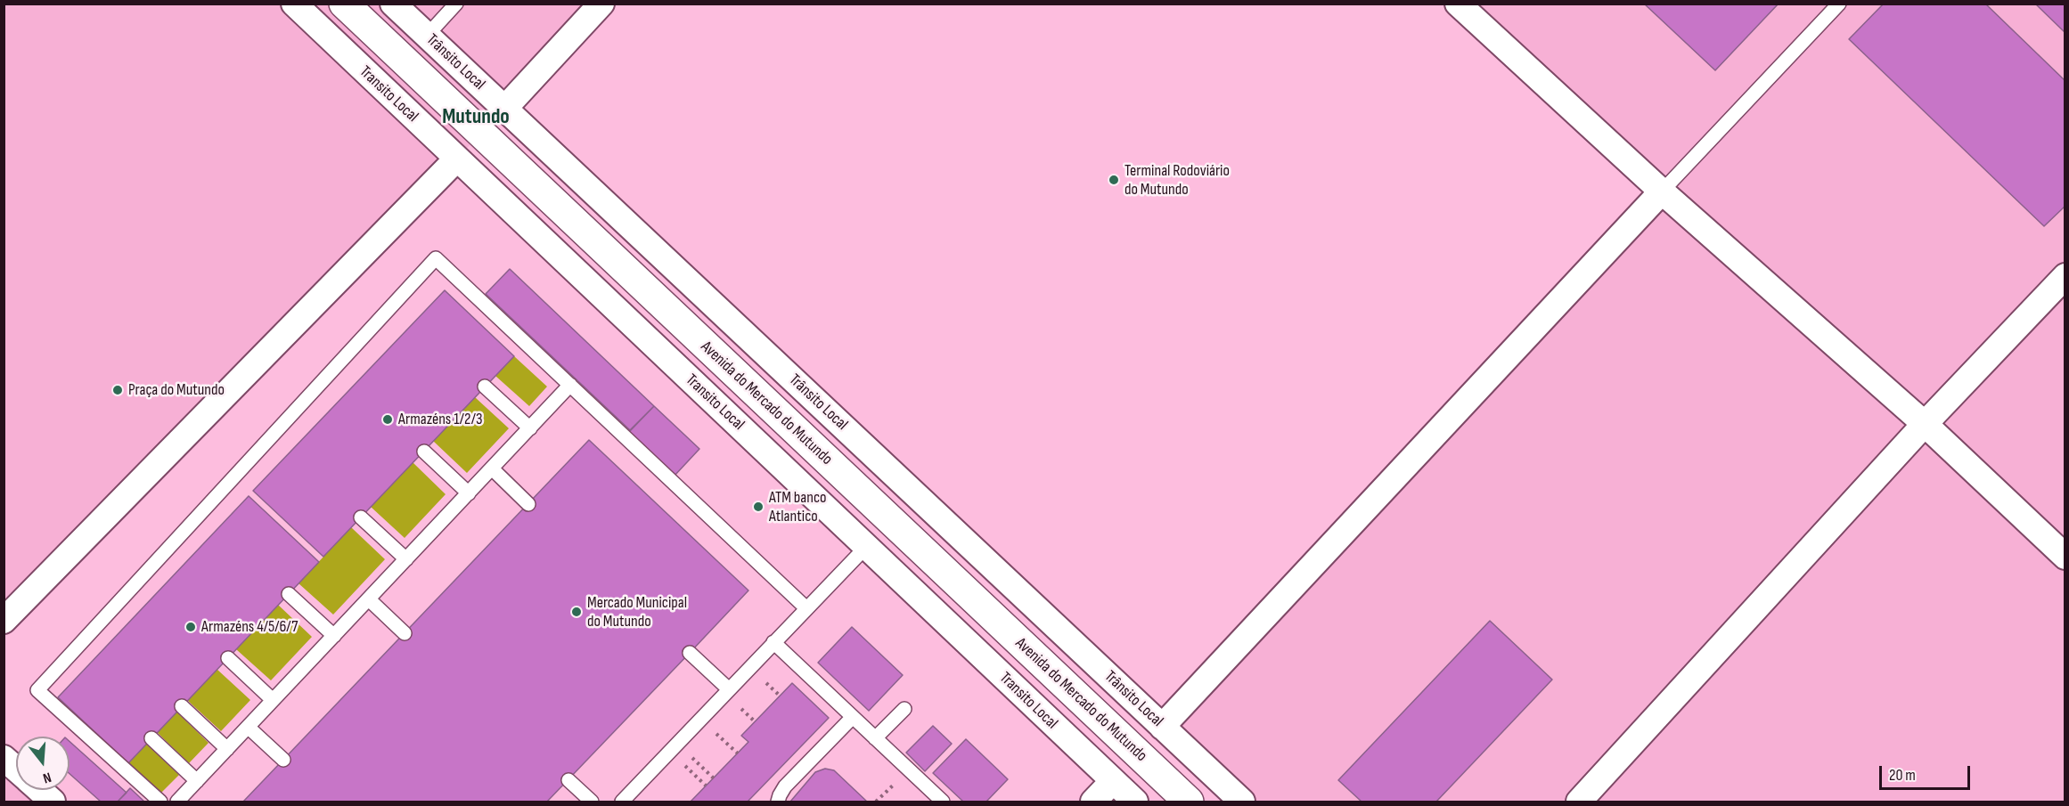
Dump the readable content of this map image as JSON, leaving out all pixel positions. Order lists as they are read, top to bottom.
{
  "streets": {
    "main road": ["Avenida do Mercado do Mutundo"],
    "street": ["Trânsito Local", "Transito Local"]
  },
  "districts": ["Mutundo"],
  "places": [
    "Terminal Rodoviário do Mutundo",
    "Praça do Mutundo",
    "Armazéns 1/2/3",
    "ATM banco Atlantico",
    "Mercado Municipal do Mutundo",
    "Armazéns 4/5/6/7"
  ],
  "scale_bar": "20 m",
  "north": "bottom"
}
